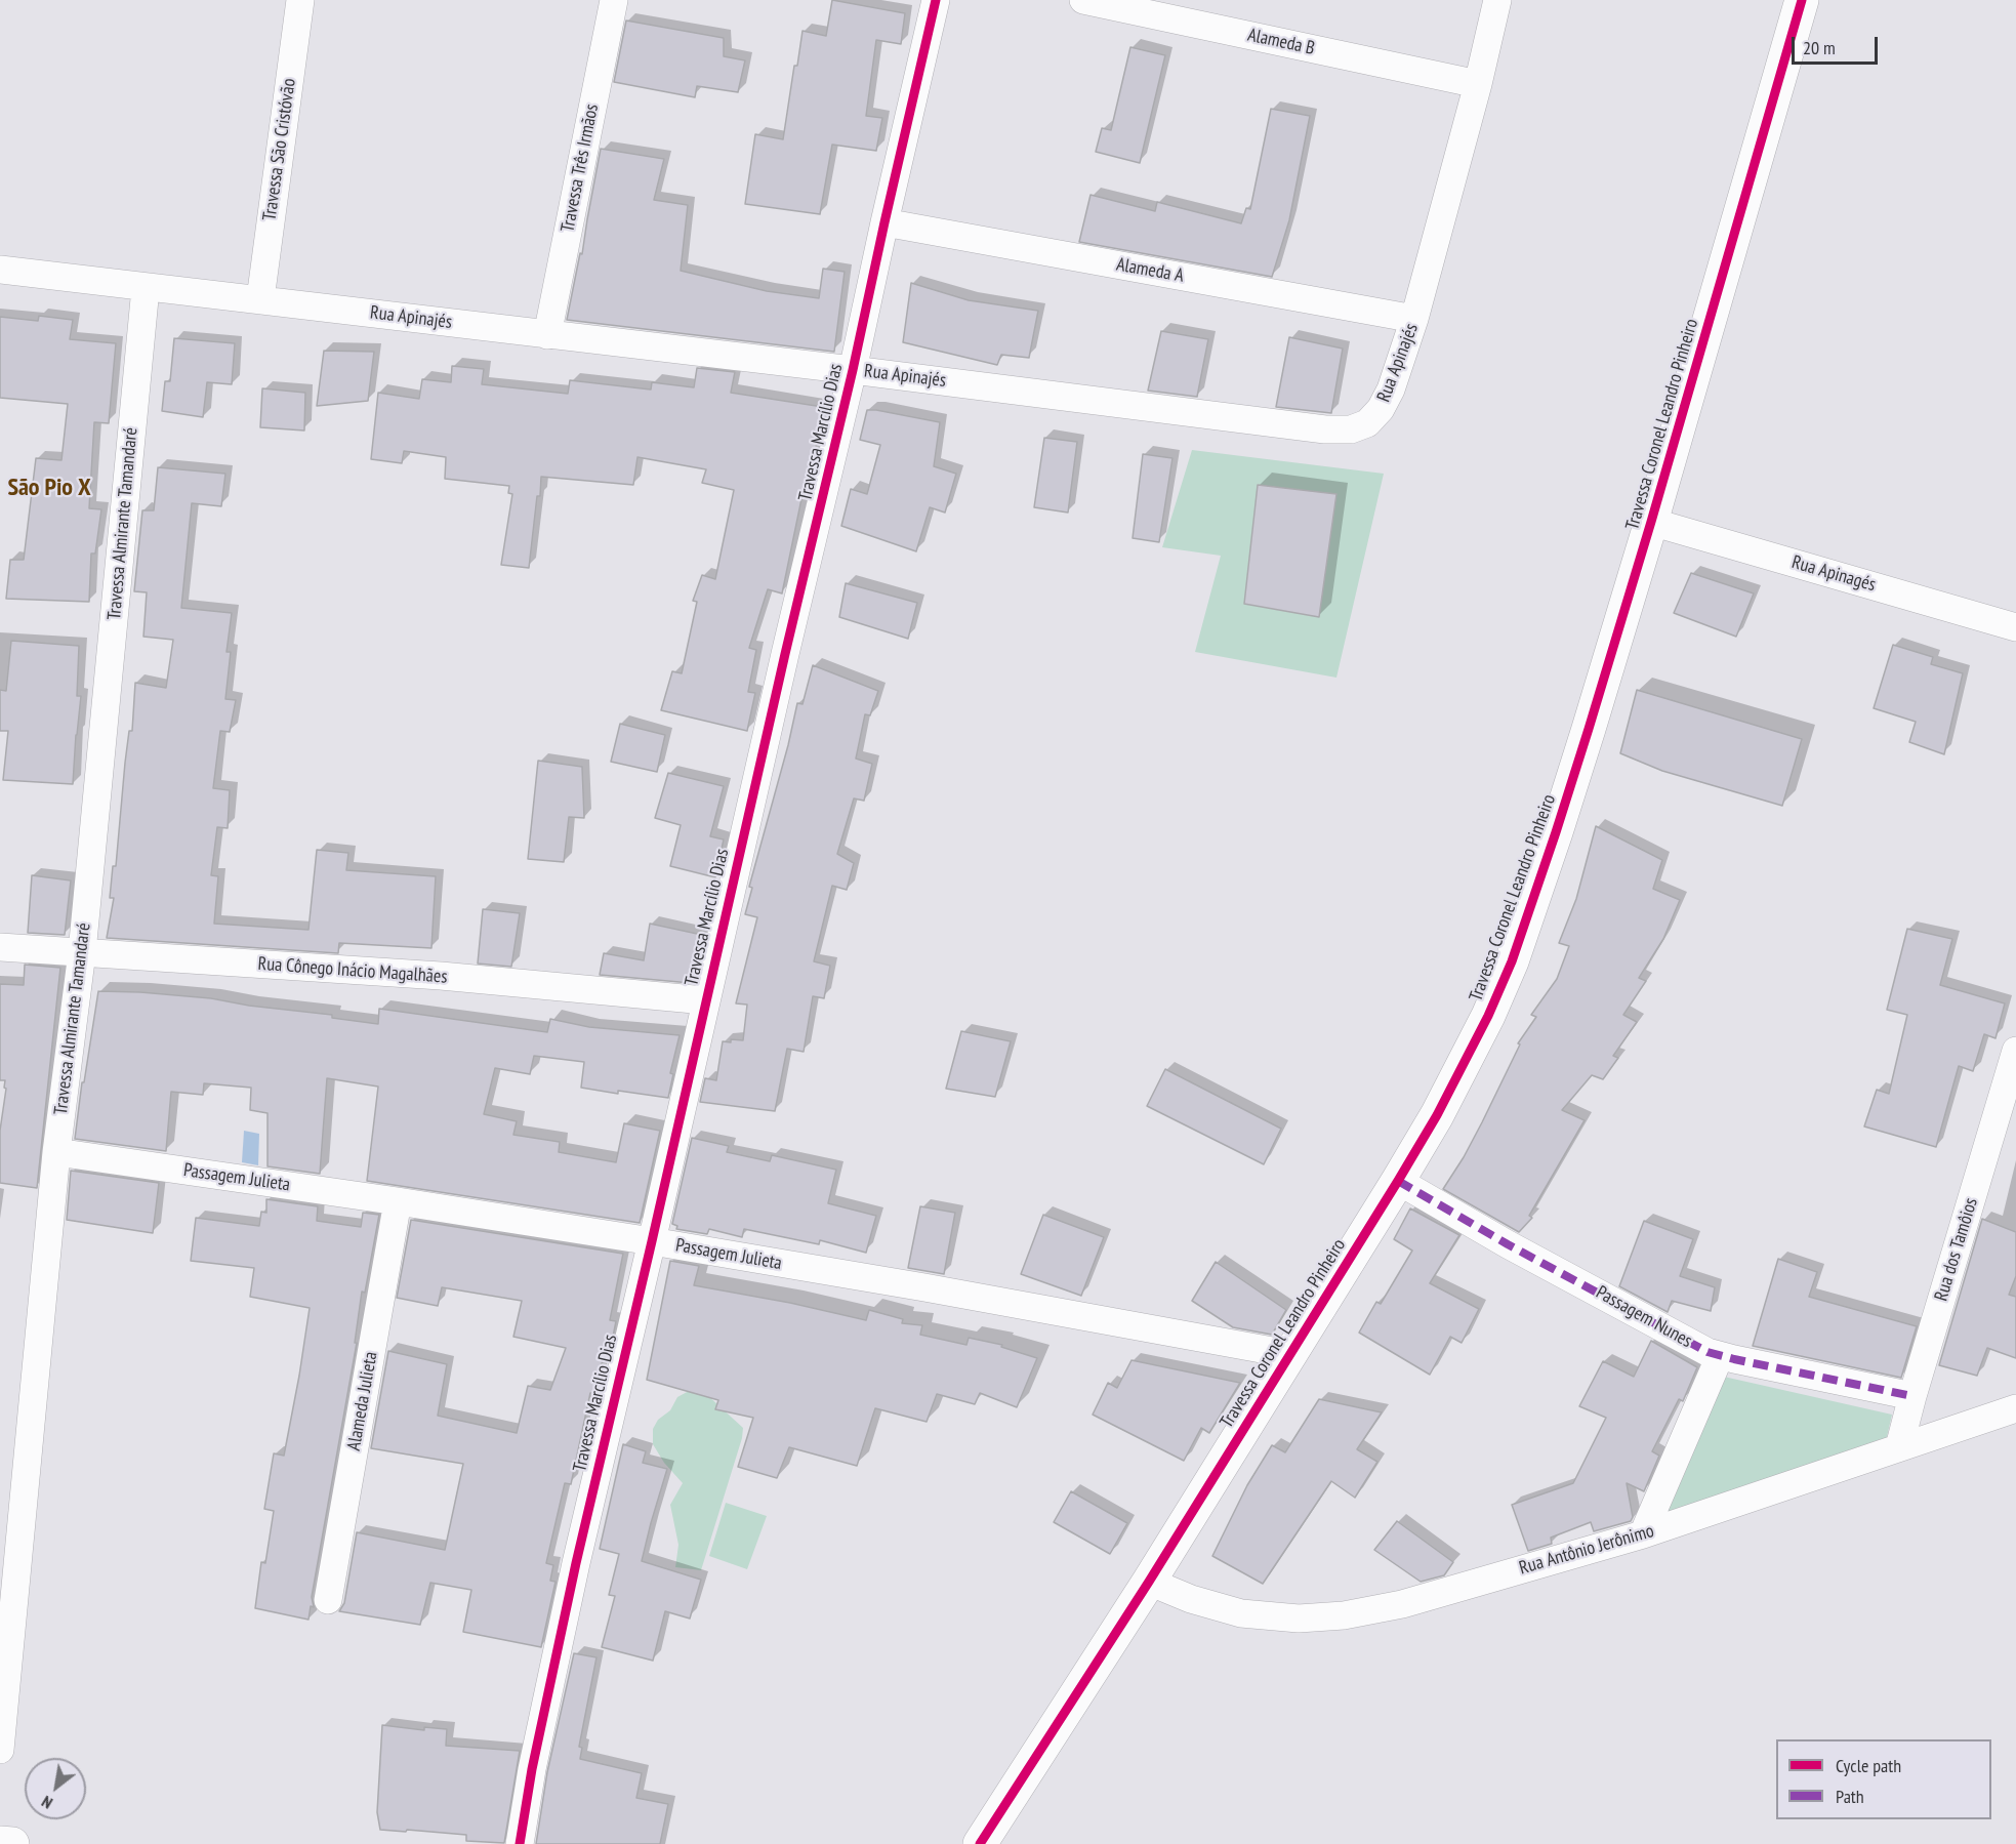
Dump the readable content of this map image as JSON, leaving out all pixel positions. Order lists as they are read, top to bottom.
{
  "streets": {
    "street": [
      "Alameda B",
      "Travessa São Cristóvão",
      "Travessa Três Irmãos",
      "Alameda A",
      "Rua Apinajés",
      "Travessa Coronel Leandro Pinheiro",
      "Travessa Marcílio Dias",
      "Travessa Almirante Tamandaré",
      "Rua Apinagés",
      "Rua Cônego Inácio Magalhães",
      "Passagem Julieta",
      "Rua dos Tamôios",
      "Passagem Nunes",
      "Alameda Julieta",
      "Rua Antônio Jerônimo"
    ]
  },
  "crossings": [
    ["Alameda B", "Rua Apinajés"],
    ["Travessa São Cristóvão", "Rua Apinajés"],
    ["Travessa Três Irmãos", "Rua Apinajés"],
    ["Alameda A", "Rua Apinajés"],
    ["Alameda A", "Travessa Marcílio Dias"],
    ["Rua Apinajés", "Travessa Marcílio Dias"],
    ["Rua Apinajés", "Travessa Almirante Tamandaré"],
    ["Travessa Coronel Leandro Pinheiro", "Rua Apinagés"],
    ["Travessa Coronel Leandro Pinheiro", "Passagem Julieta"],
    ["Travessa Coronel Leandro Pinheiro", "Passagem Nunes"],
    ["Travessa Coronel Leandro Pinheiro", "Rua Antônio Jerônimo"],
    ["Travessa Marcílio Dias", "Rua Cônego Inácio Magalhães"],
    ["Travessa Marcílio Dias", "Passagem Julieta"],
    ["Travessa Almirante Tamandaré", "Rua Cônego Inácio Magalhães"],
    ["Travessa Almirante Tamandaré", "Passagem Julieta"],
    ["Passagem Julieta", "Alameda Julieta"],
    ["Rua dos Tamôios", "Passagem Nunes"],
    ["Rua dos Tamôios", "Rua Antônio Jerônimo"]
  ],
  "districts": ["São Pio X"],
  "legend": ["Cycle path", "Path"],
  "scale_bar": "20 m",
  "north": "bottom left"
}
